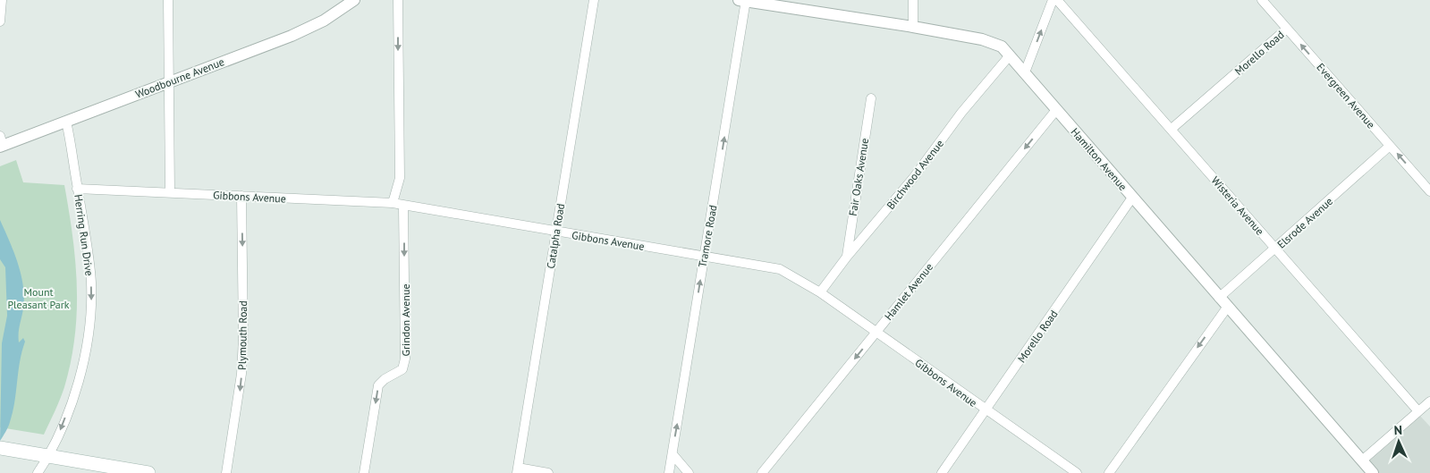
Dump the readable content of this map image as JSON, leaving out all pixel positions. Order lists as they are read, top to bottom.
{
  "streets": {
    "street": [
      "Morello Road",
      "Woodbourne Avenue",
      "Evergreen Avenue",
      "Hamilton Avenue",
      "Birchwood Avenue",
      "Fair Oaks Avenue",
      "Gibbons Avenue",
      "Wisteria Avenue",
      "Elsrode Avenue",
      "Herring Run Drive",
      "Catalpha Road",
      "Tramore Road",
      "Hamlet Avenue",
      "Grindon Avenue",
      "Plymouth Road"
    ]
  },
  "crossings": [
    ["Morello Road", "Evergreen Avenue"],
    ["Morello Road", "Hamilton Avenue"],
    ["Morello Road", "Gibbons Avenue"],
    ["Morello Road", "Wisteria Avenue"],
    ["Woodbourne Avenue", "Herring Run Drive"],
    ["Evergreen Avenue", "Elsrode Avenue"],
    ["Hamilton Avenue", "Birchwood Avenue"],
    ["Hamilton Avenue", "Elsrode Avenue"],
    ["Hamilton Avenue", "Tramore Road"],
    ["Hamilton Avenue", "Hamlet Avenue"],
    ["Birchwood Avenue", "Fair Oaks Avenue"],
    ["Birchwood Avenue", "Gibbons Avenue"],
    ["Gibbons Avenue", "Herring Run Drive"],
    ["Gibbons Avenue", "Catalpha Road"],
    ["Gibbons Avenue", "Tramore Road"],
    ["Gibbons Avenue", "Hamlet Avenue"],
    ["Gibbons Avenue", "Grindon Avenue"],
    ["Gibbons Avenue", "Plymouth Road"],
    ["Wisteria Avenue", "Elsrode Avenue"]
  ],
  "one_way": [
    "Evergreen Avenue",
    "Herring Run Drive",
    "Tramore Road",
    "Hamlet Avenue",
    "Grindon Avenue",
    "Plymouth Road"
  ],
  "parks": ["Mount Pleasant Park"],
  "north": "top"
}
